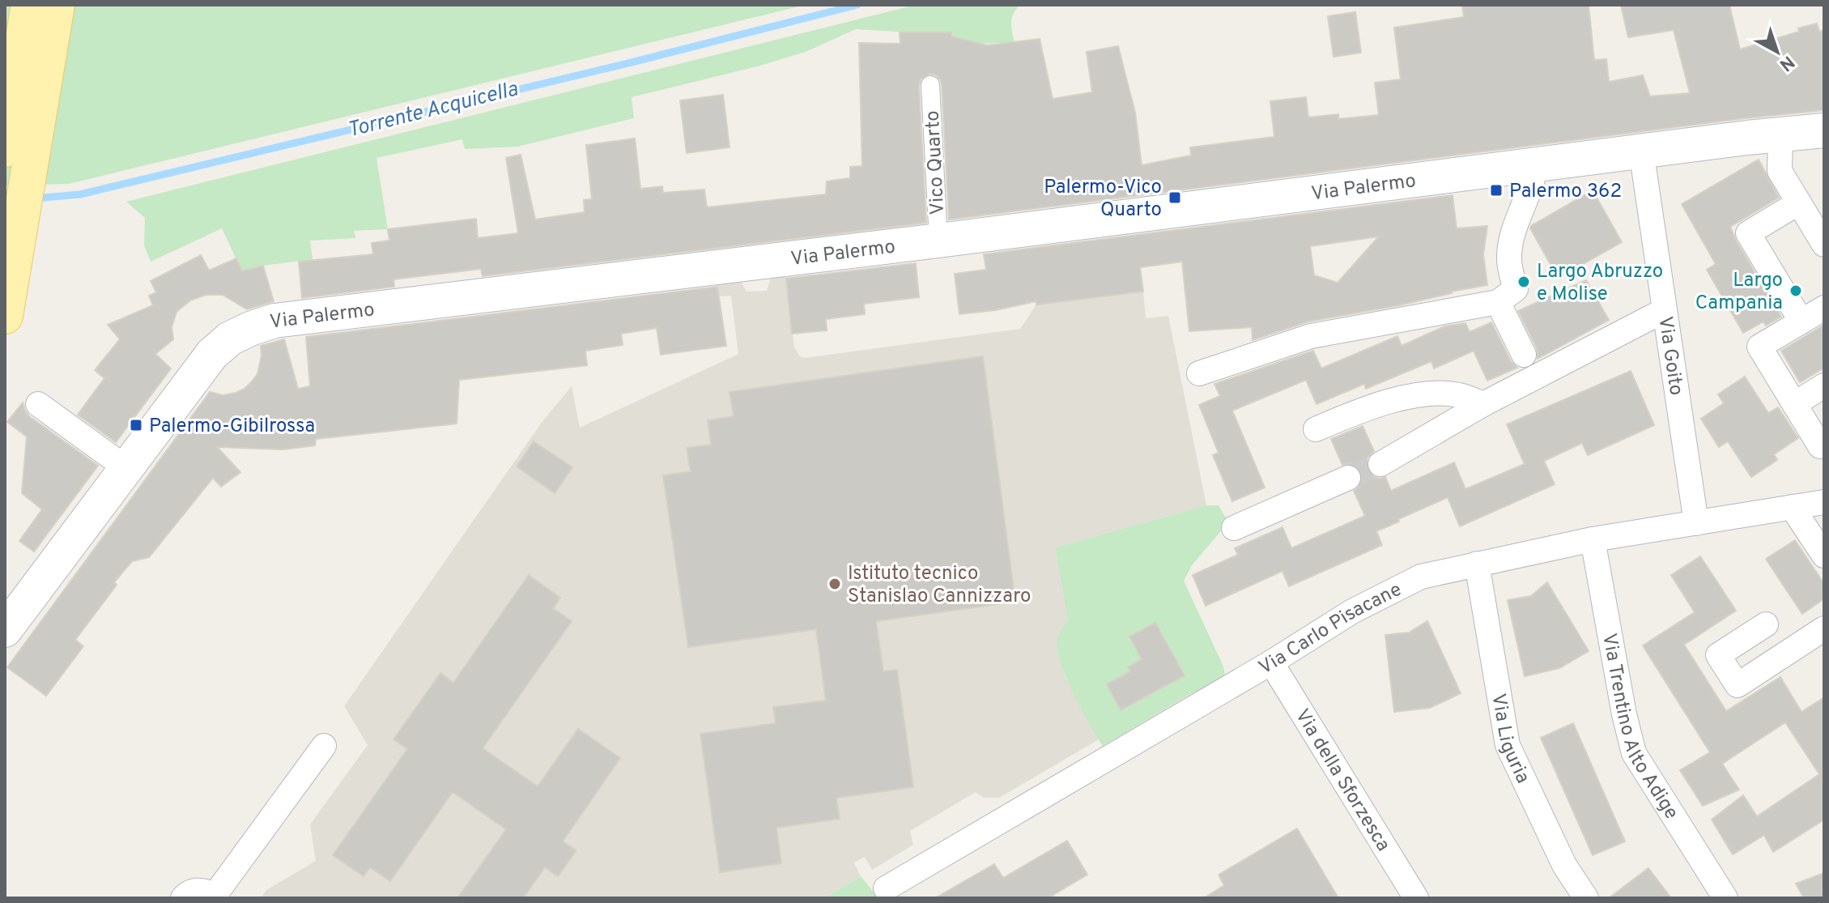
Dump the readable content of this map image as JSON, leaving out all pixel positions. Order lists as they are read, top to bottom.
{
  "streets": {
    "main road": ["Via Palermo"],
    "street": [
      "Vico Quarto",
      "Via Goito",
      "Via Carlo Pisacane",
      "Via Trentino Alto Adige",
      "Via Liguria",
      "Via della Sforzesca"
    ]
  },
  "crossings": [
    ["Vico Quarto", "Via Palermo"],
    ["Via Palermo", "Via Goito"],
    ["Via Goito", "Via Carlo Pisacane"],
    ["Via Carlo Pisacane", "Via Trentino Alto Adige"],
    ["Via Carlo Pisacane", "Via Liguria"],
    ["Via Carlo Pisacane", "Via della Sforzesca"]
  ],
  "water": ["Torrente Acquicella"],
  "places": {
    "transit": ["Palermo 362", "Palermo-Vico Quarto", "Palermo-Gibilrossa"],
    "other": ["Largo Abruzzo e Molise", "Largo Campania", "Istituto tecnico Stanislao Cannizzaro"]
  },
  "north": "bottom right"
}
